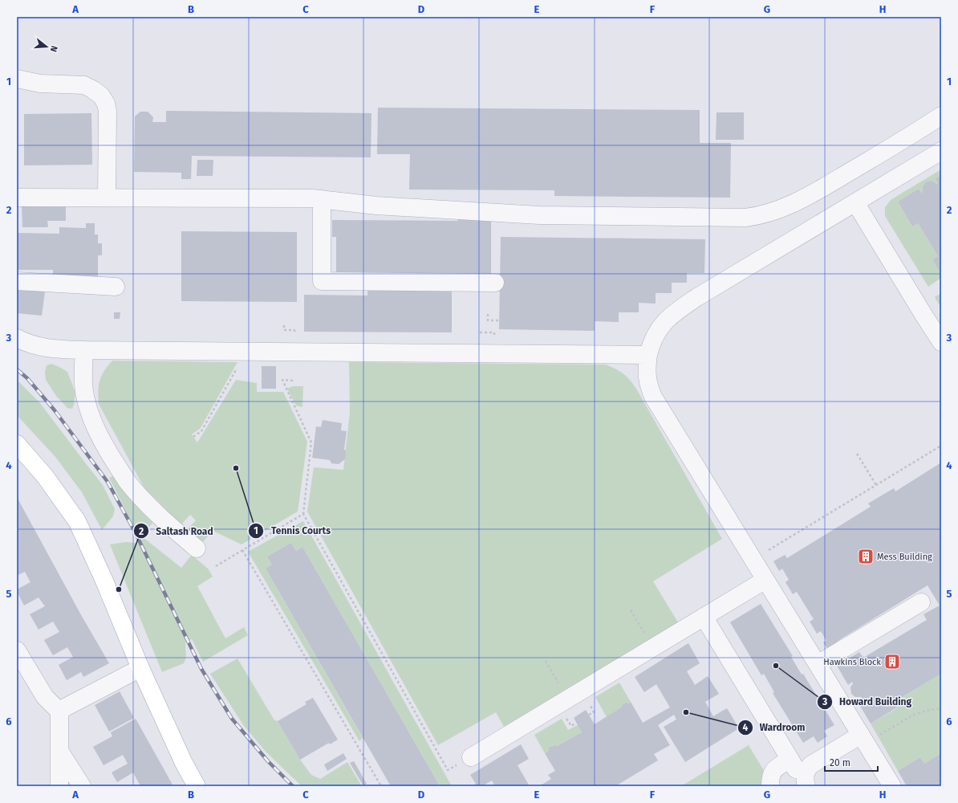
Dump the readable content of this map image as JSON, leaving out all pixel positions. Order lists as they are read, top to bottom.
{
  "places": {
    "other": [
      "Tennis Courts",
      "Saltash Road",
      "Howard Building",
      "Wardroom"
    ],
    "building": ["Mess Building", "Hawkins Block"]
  },
  "scale_bar": "20 m",
  "north": "right",
  "grid": {
    "columns": [
      "A",
      "B",
      "C",
      "D",
      "E",
      "F",
      "G",
      "H"
    ],
    "rows": [
      "1",
      "2",
      "3",
      "4",
      "5",
      "6"
    ]
  }
}
